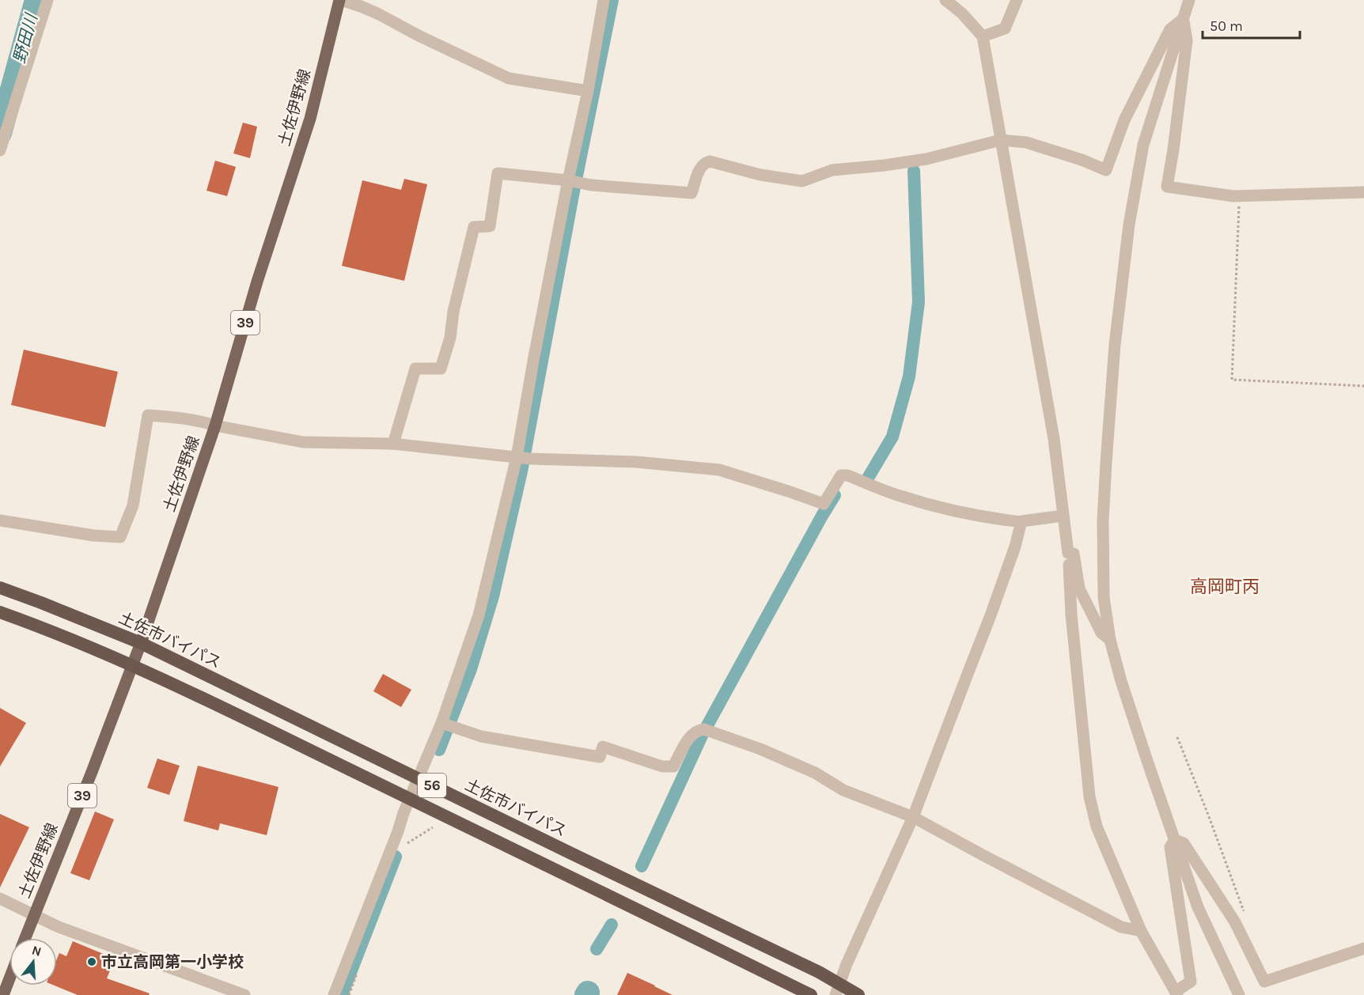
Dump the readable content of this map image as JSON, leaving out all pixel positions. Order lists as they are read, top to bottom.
{
  "streets": {
    "highway": ["土佐市バイパス", "56"],
    "main road": ["土佐伊野線", "39"]
  },
  "crossings": [
    ["土佐伊野線", "土佐市バイパス"],
    ["土佐伊野線", "56"]
  ],
  "districts": ["高岡町丙"],
  "water": ["野田川"],
  "places": ["市立高岡第一小学校"],
  "scale_bar": "50 m",
  "north": "top"
}
